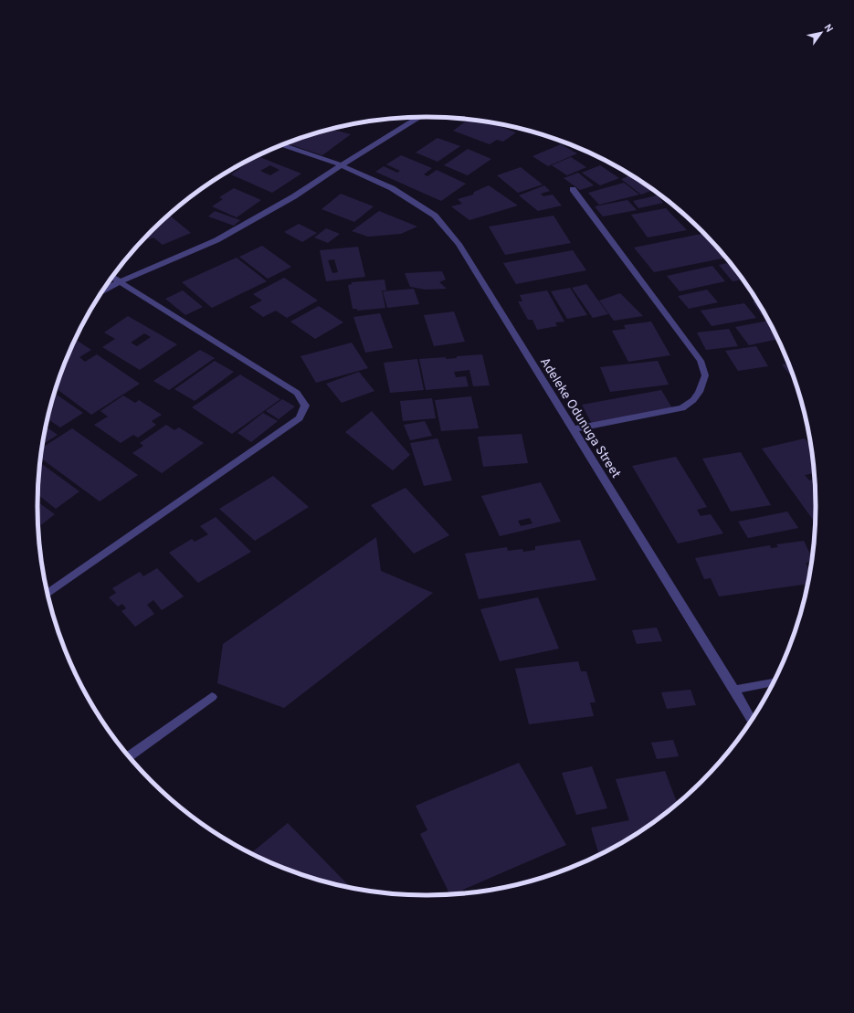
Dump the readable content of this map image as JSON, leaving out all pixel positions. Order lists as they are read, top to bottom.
{
  "streets": {
    "street": ["Adeleke Odunuga Street"]
  },
  "north": "top right"
}
